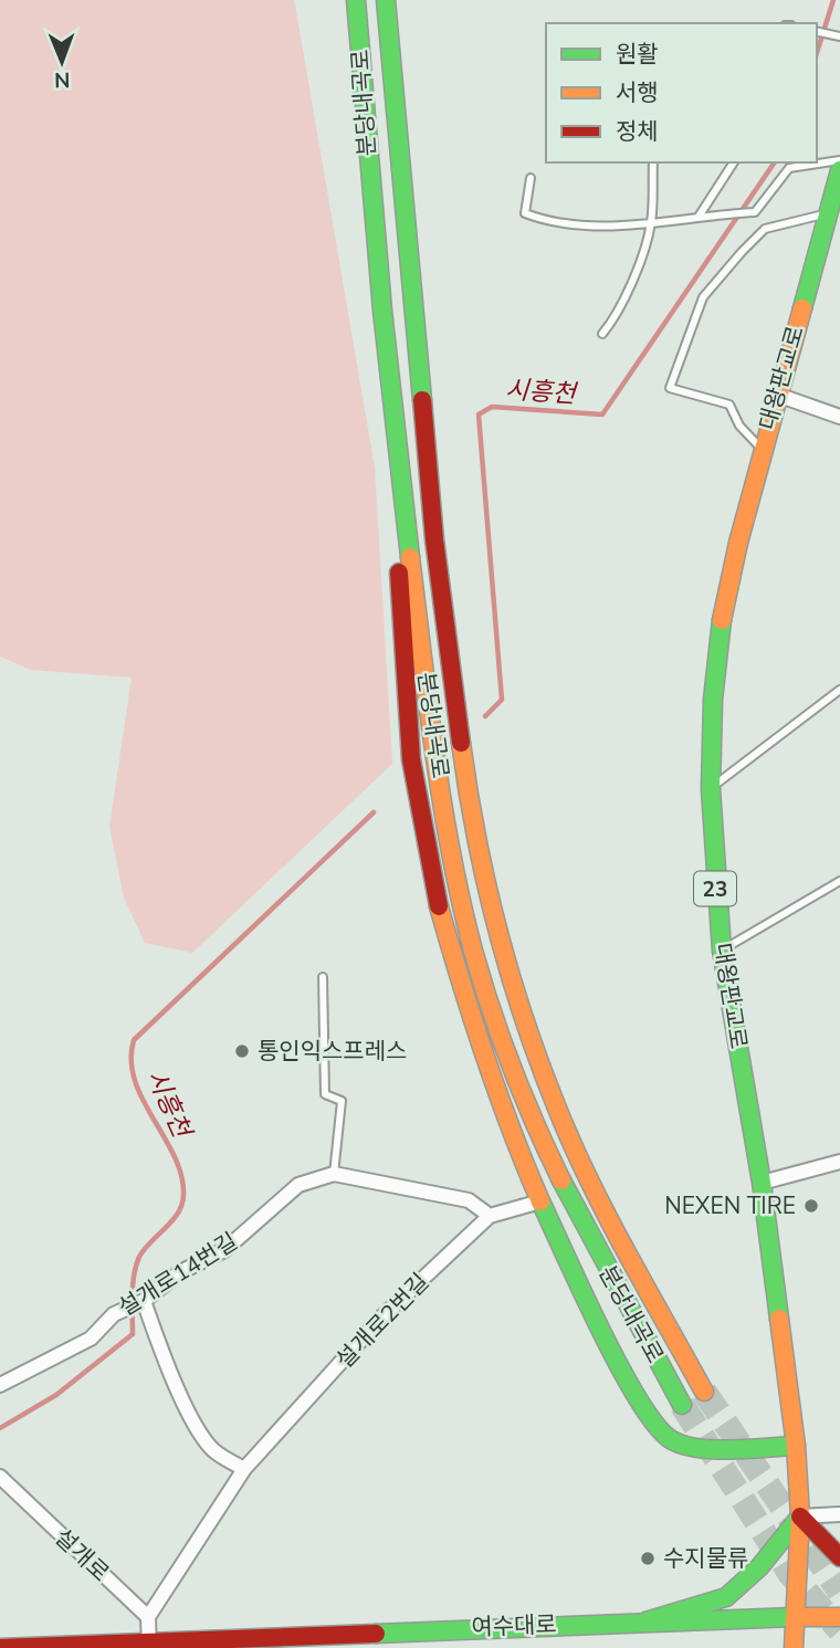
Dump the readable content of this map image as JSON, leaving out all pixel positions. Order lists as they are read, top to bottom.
{
  "streets": {
    "main road": [
      "분당내곡로",
      "대왕판교로",
      "23",
      "여수대로"
    ],
    "street": ["설개로14번길", "설개로2번길", "설개로"]
  },
  "crossings": [
    ["대왕판교로", "여수대로"],
    ["설개로14번길", "설개로2번길"],
    ["설개로2번길", "설개로"]
  ],
  "water": ["시흥천"],
  "places": ["통인익스프레스", "NEXEN TIRE", "수지물류"],
  "legend": ["원활", "서행", "정체"],
  "north": "bottom"
}
